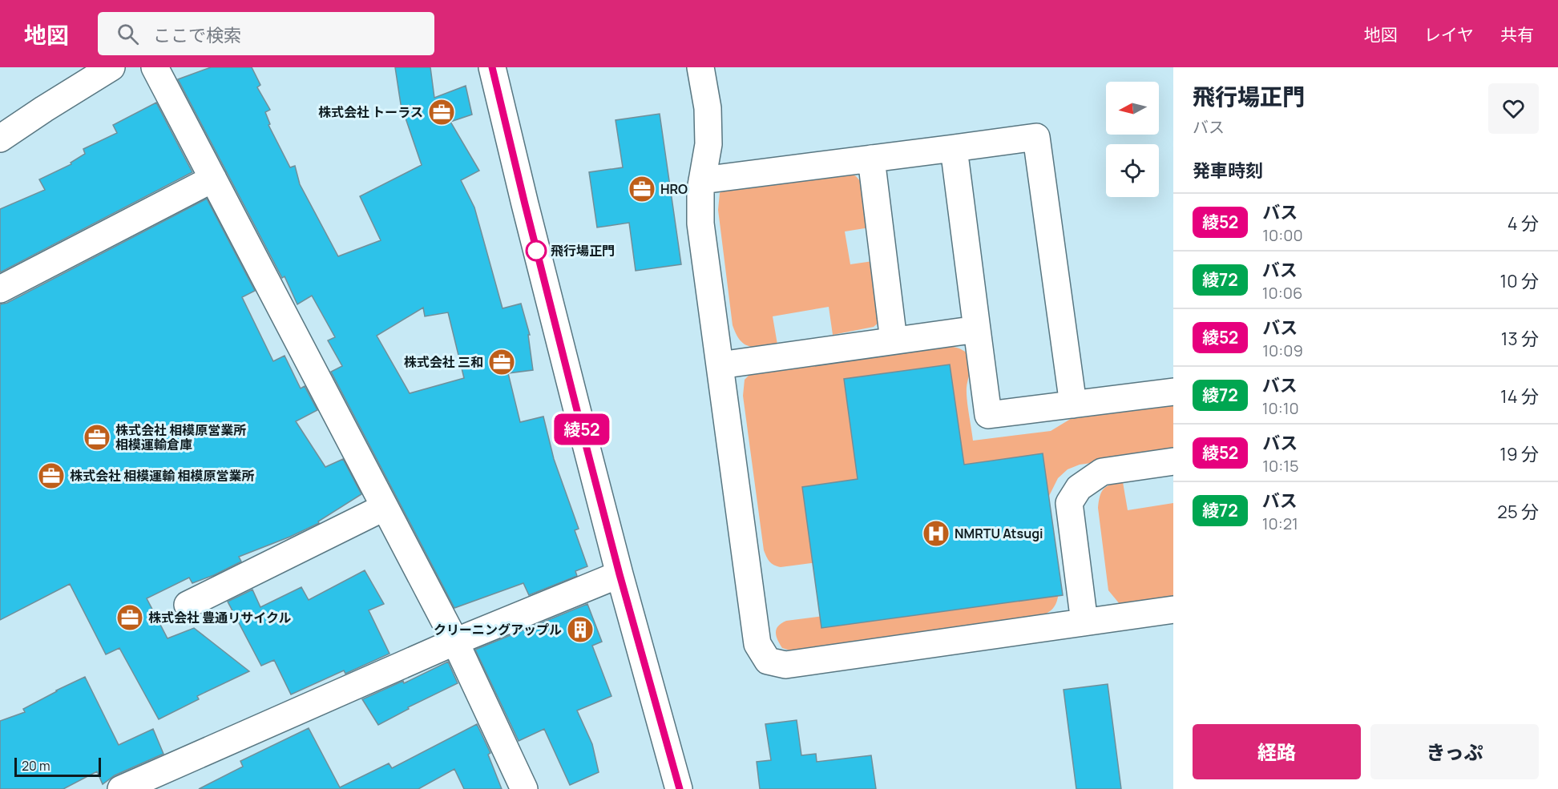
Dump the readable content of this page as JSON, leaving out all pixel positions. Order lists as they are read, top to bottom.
{
  "places": {
    "office": [
      "株式会社 トーラス",
      "HRO",
      "株式会社 三和",
      "株式会社 相模原営業所 相模運輸倉庫",
      "株式会社 相模運輸 相模原営業所",
      "株式会社 豊通リサイクル"
    ],
    "other": ["飛行場正門"],
    "hospital": ["NMRTU Atsugi"],
    "building": ["クリーニングアップル"]
  },
  "lines": ["bus line 綾52"],
  "scale_bar": "20 m",
  "north": "left",
  "page": {
    "header": "地図",
    "search": "ここで検索",
    "nav": ["地図", "レイヤ", "共有"],
    "on_map": "綾52",
    "heading": [
      ["飛行場正門", "バス"],
      "発車時刻"
    ],
    "list": [
      {
        "mark": "綾52",
        "name": "バス",
        "note": "10:00",
        "value": "4 分"
      },
      {
        "mark": "綾72",
        "name": "バス",
        "note": "10:06",
        "value": "10 分"
      },
      {
        "mark": "綾52",
        "name": "バス",
        "note": "10:09",
        "value": "13 分"
      },
      {
        "mark": "綾72",
        "name": "バス",
        "note": "10:10",
        "value": "14 分"
      },
      {
        "mark": "綾52",
        "name": "バス",
        "note": "10:15",
        "value": "19 分"
      },
      {
        "mark": "綾72",
        "name": "バス",
        "note": "10:21",
        "value": "25 分"
      }
    ],
    "buttons": ["経路", "きっぷ"],
    "scale": "20 m"
  }
}
